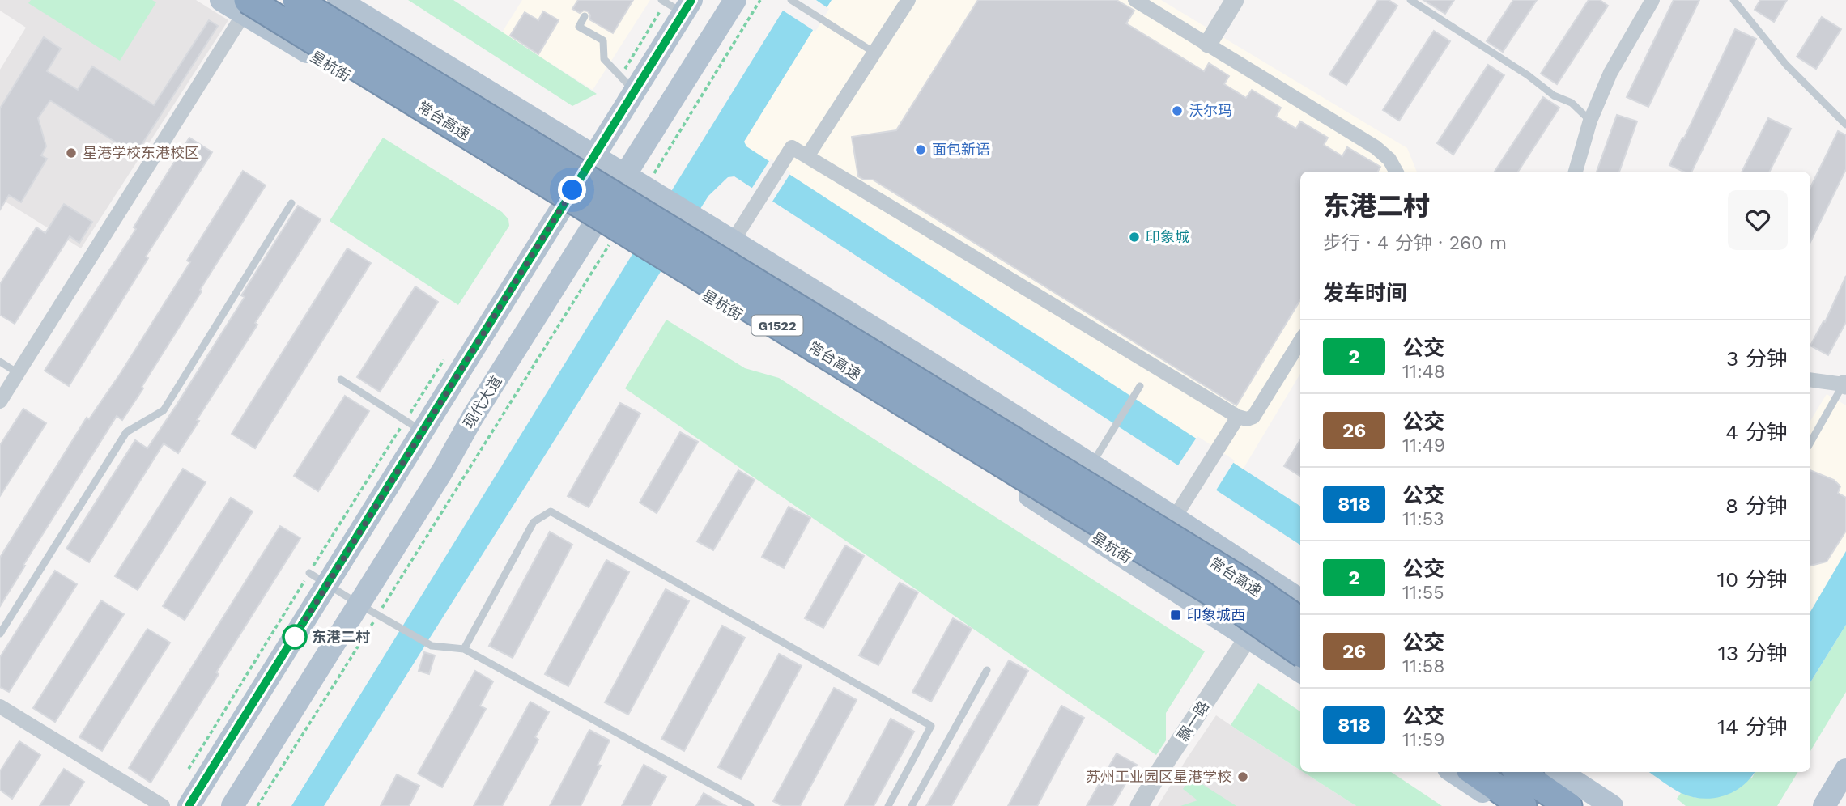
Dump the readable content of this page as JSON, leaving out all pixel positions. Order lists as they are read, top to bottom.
{
  "streets": {
    "highway": ["常台高速", "G1522"],
    "main road": ["星杭街", "现代大道"],
    "street": ["飘一路"]
  },
  "crossings": [
    ["星杭街", "常台高速"],
    ["星杭街", "现代大道"],
    ["星杭街", "飘一路"]
  ],
  "places": {
    "other": [
      "沃尔玛",
      "面包新语",
      "星港学校东港校区",
      "印象城",
      "东港二村",
      "苏州工业园区星港学校"
    ],
    "transit": ["印象城西"]
  },
  "lines": ["bus line 2"],
  "page": {
    "heading": [
      ["东港二村", "步行 · 4 分钟 · 260 m"],
      "发车时间"
    ],
    "list": [
      {
        "mark": "2",
        "name": "公交",
        "note": "11:48",
        "value": "3 分钟"
      },
      {
        "mark": "26",
        "name": "公交",
        "note": "11:49",
        "value": "4 分钟"
      },
      {
        "mark": "818",
        "name": "公交",
        "note": "11:53",
        "value": "8 分钟"
      },
      {
        "mark": "2",
        "name": "公交",
        "note": "11:55",
        "value": "10 分钟"
      },
      {
        "mark": "26",
        "name": "公交",
        "note": "11:58",
        "value": "13 分钟"
      },
      {
        "mark": "818",
        "name": "公交",
        "note": "11:59",
        "value": "14 分钟"
      }
    ]
  }
}
